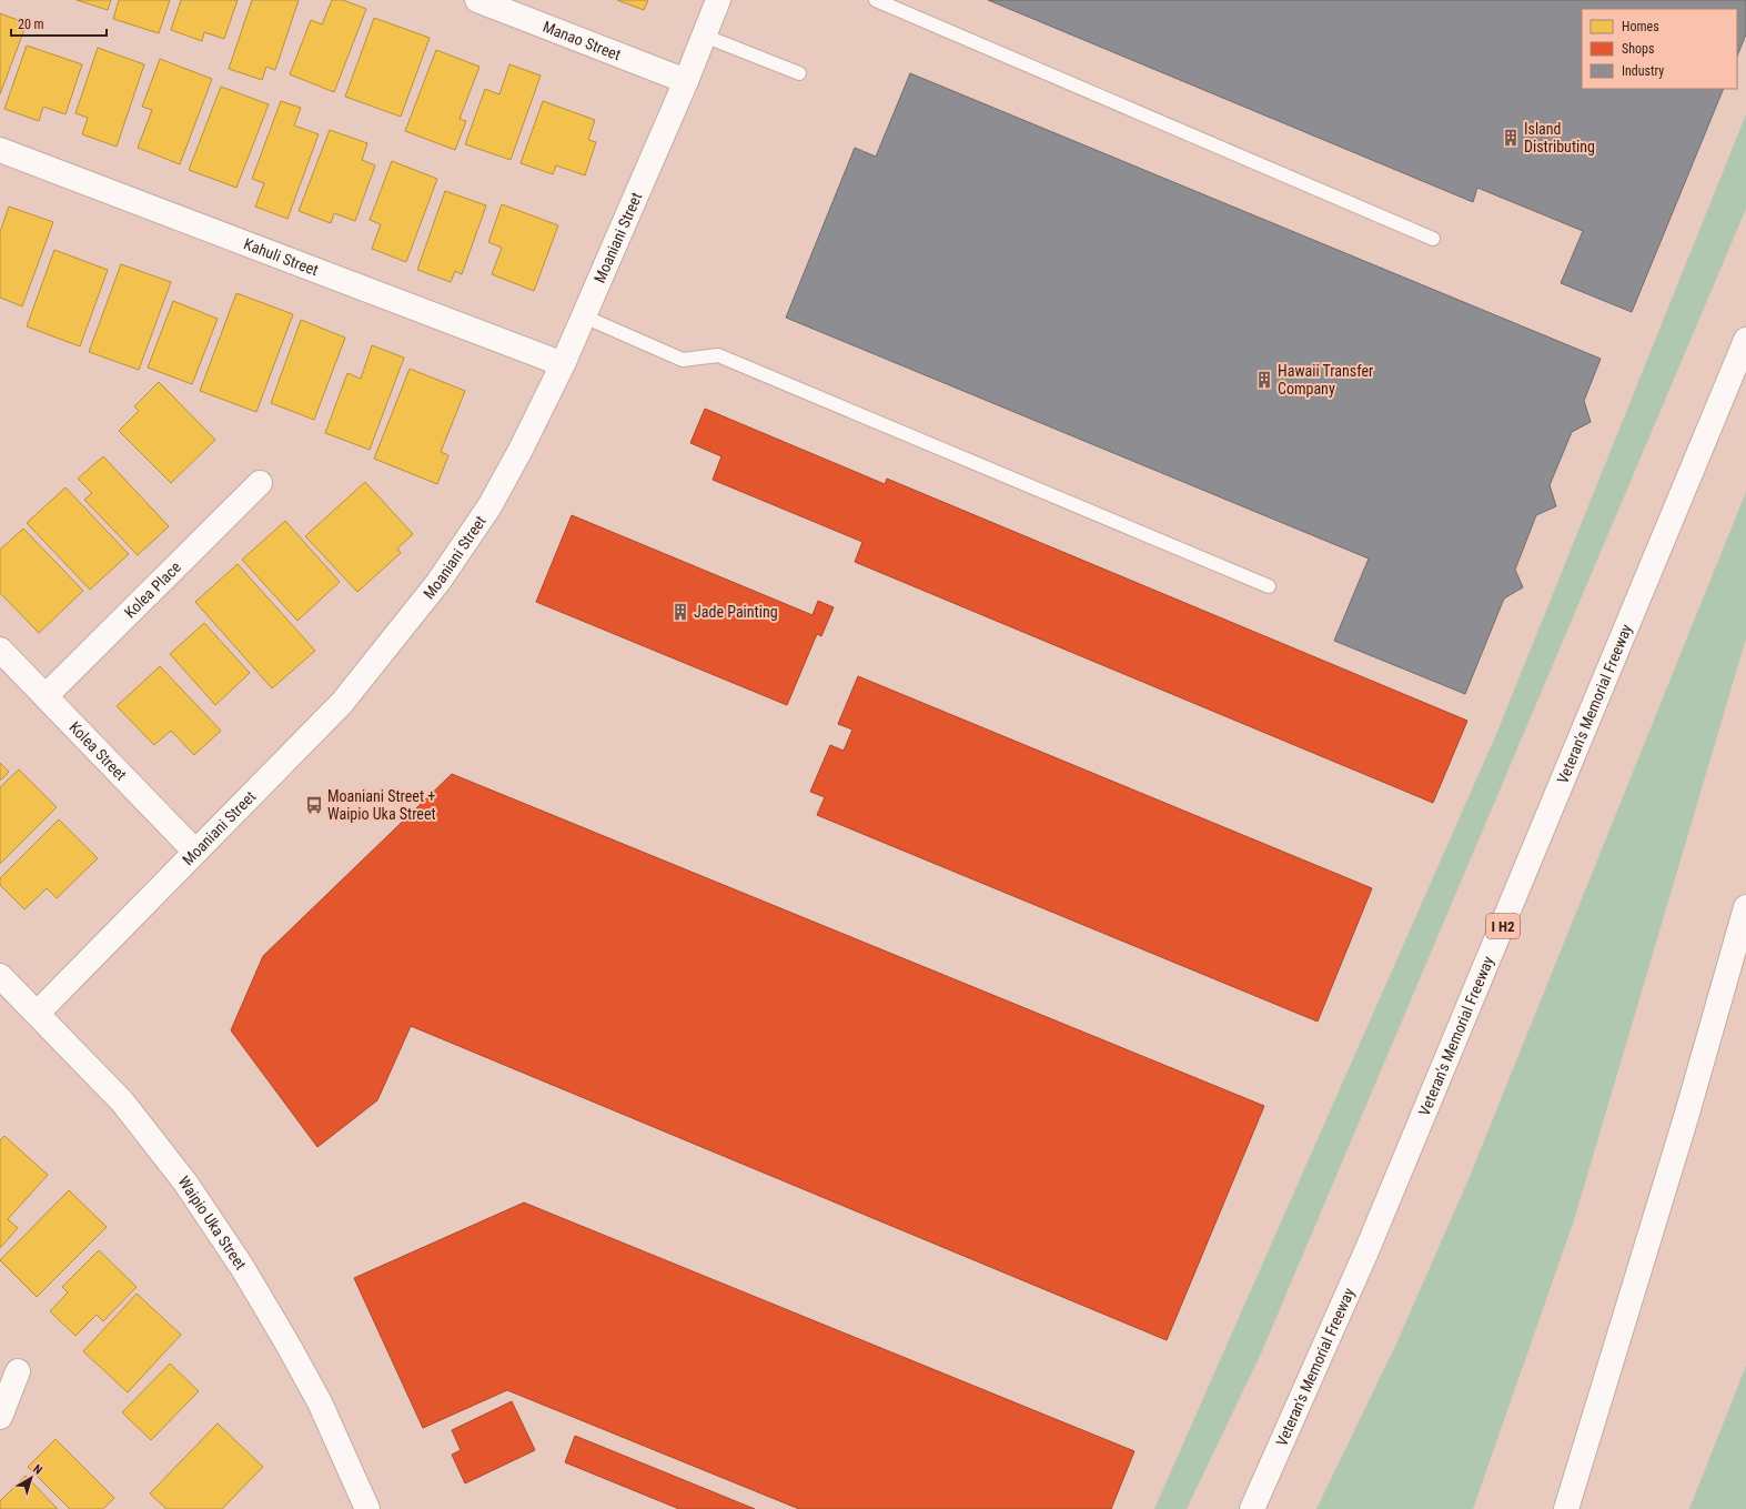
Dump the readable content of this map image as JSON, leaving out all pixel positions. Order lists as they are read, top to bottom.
{
  "streets": {
    "main road": [
      "Manao Street",
      "Moaniani Street",
      "Kahuli Street",
      "Kolea Place",
      "Veteran's Memorial Freeway",
      "Kolea Street",
      "I H2",
      "Waipio Uka Street"
    ]
  },
  "crossings": [
    ["Manao Street", "Moaniani Street"],
    ["Moaniani Street", "Kahuli Street"],
    ["Moaniani Street", "Kolea Street"],
    ["Moaniani Street", "Waipio Uka Street"],
    ["Kolea Place", "Kolea Street"]
  ],
  "places": {
    "building": ["Island Distributing", "Hawaii Transfer Company", "Jade Painting"],
    "bus stop": ["Moaniani Street + Waipio Uka Street"]
  },
  "legend": ["Homes", "Shops", "Industry"],
  "scale_bar": "20 m",
  "north": "top right"
}
